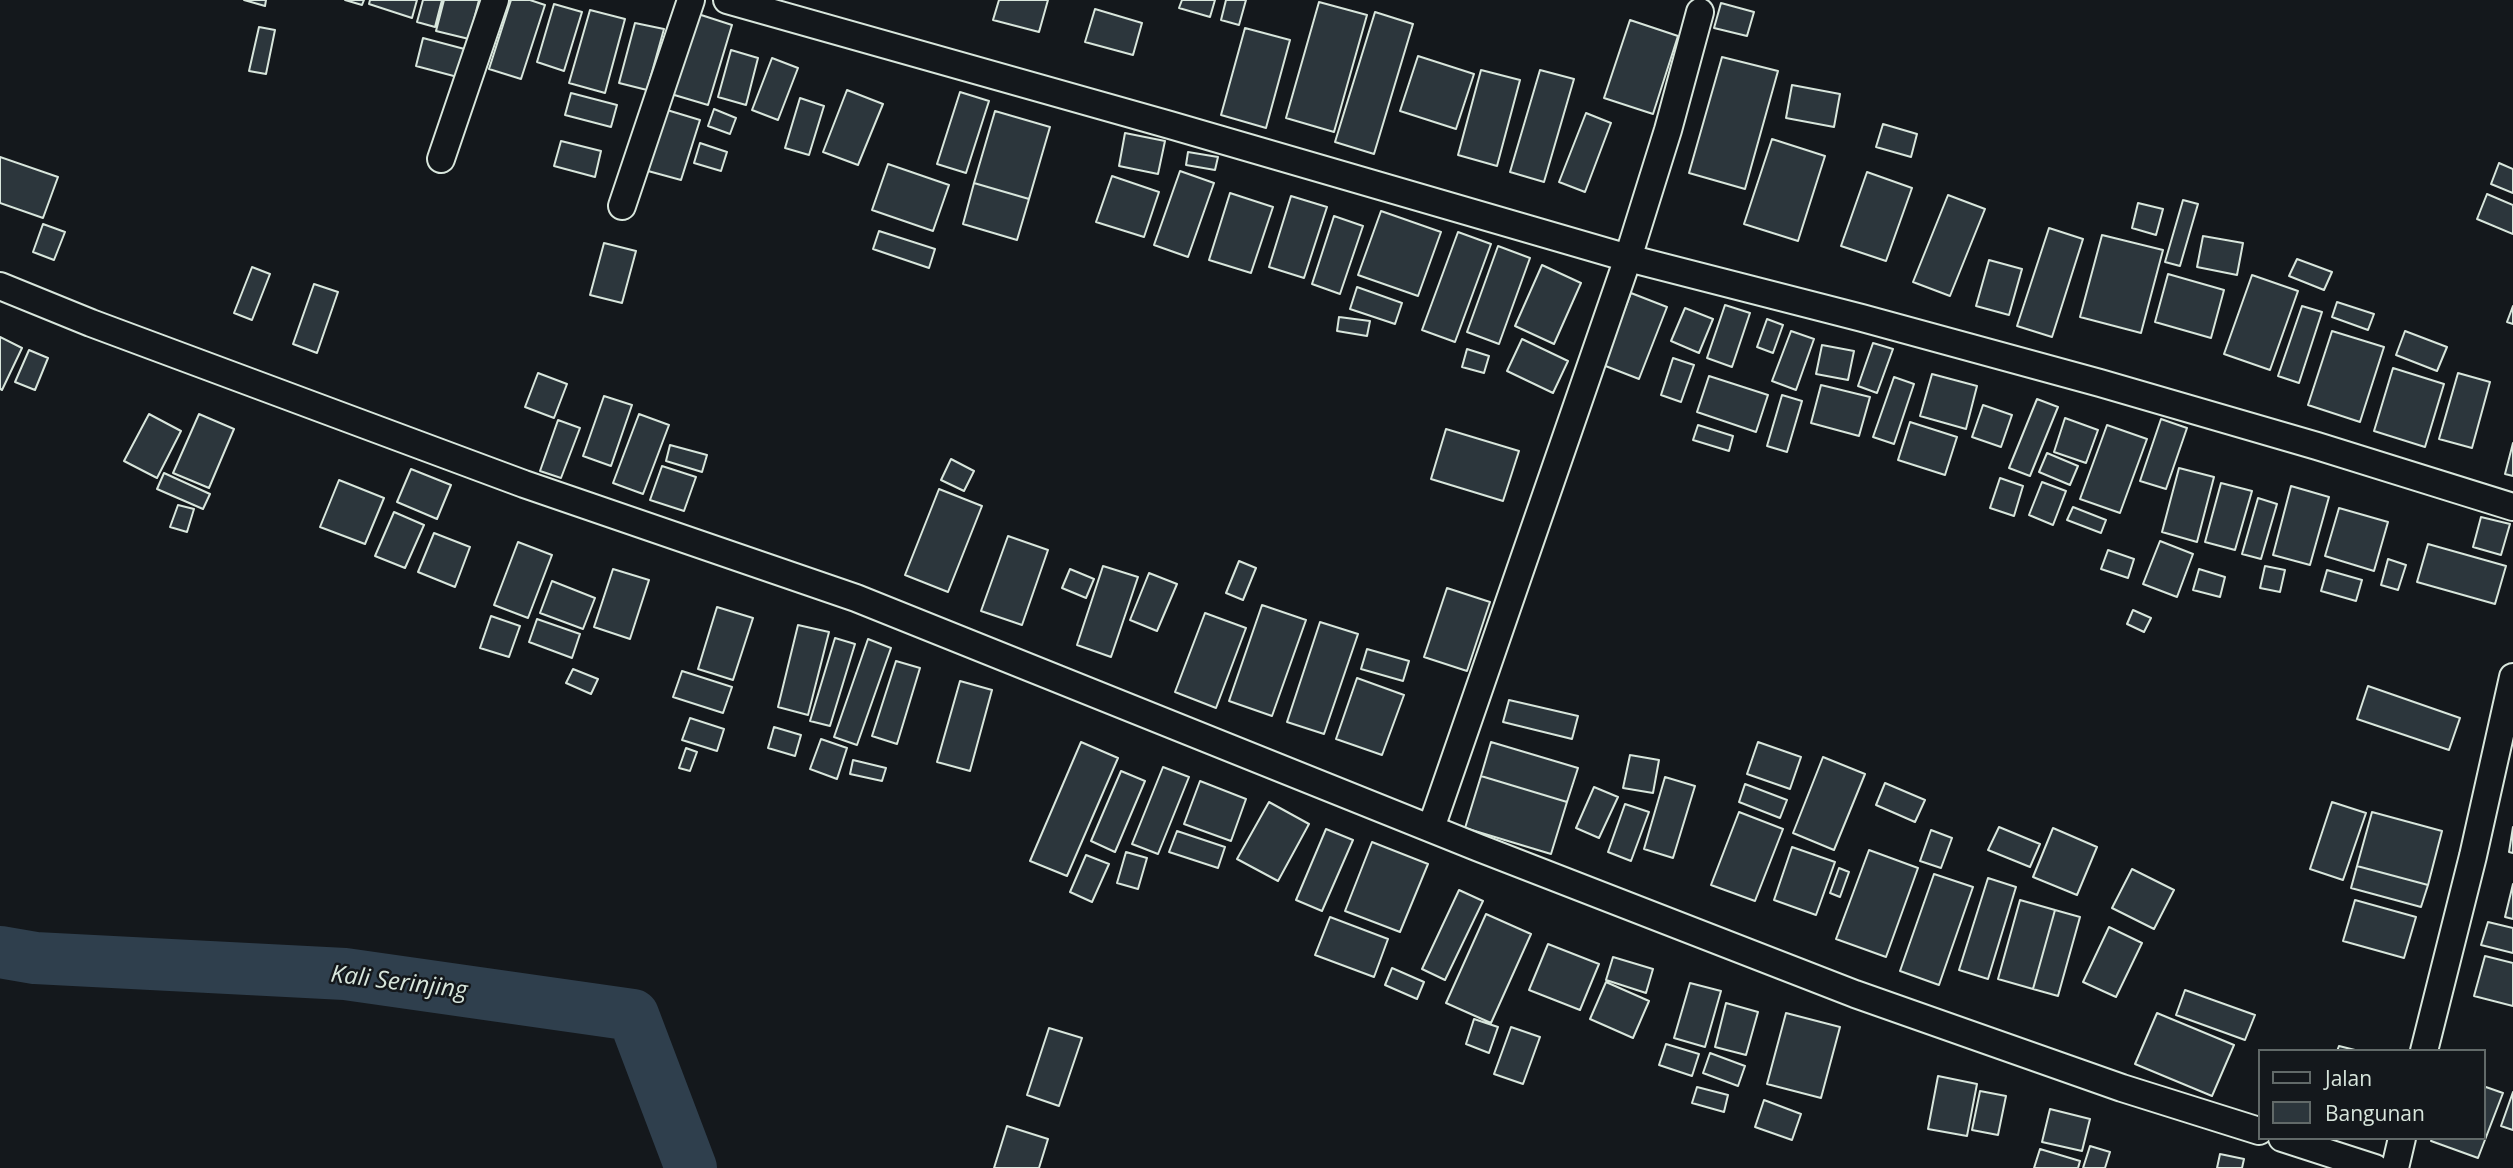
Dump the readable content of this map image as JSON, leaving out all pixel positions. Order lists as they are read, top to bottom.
{
  "water": ["Kali Serinjing"],
  "legend": ["Jalan", "Bangunan"]
}
